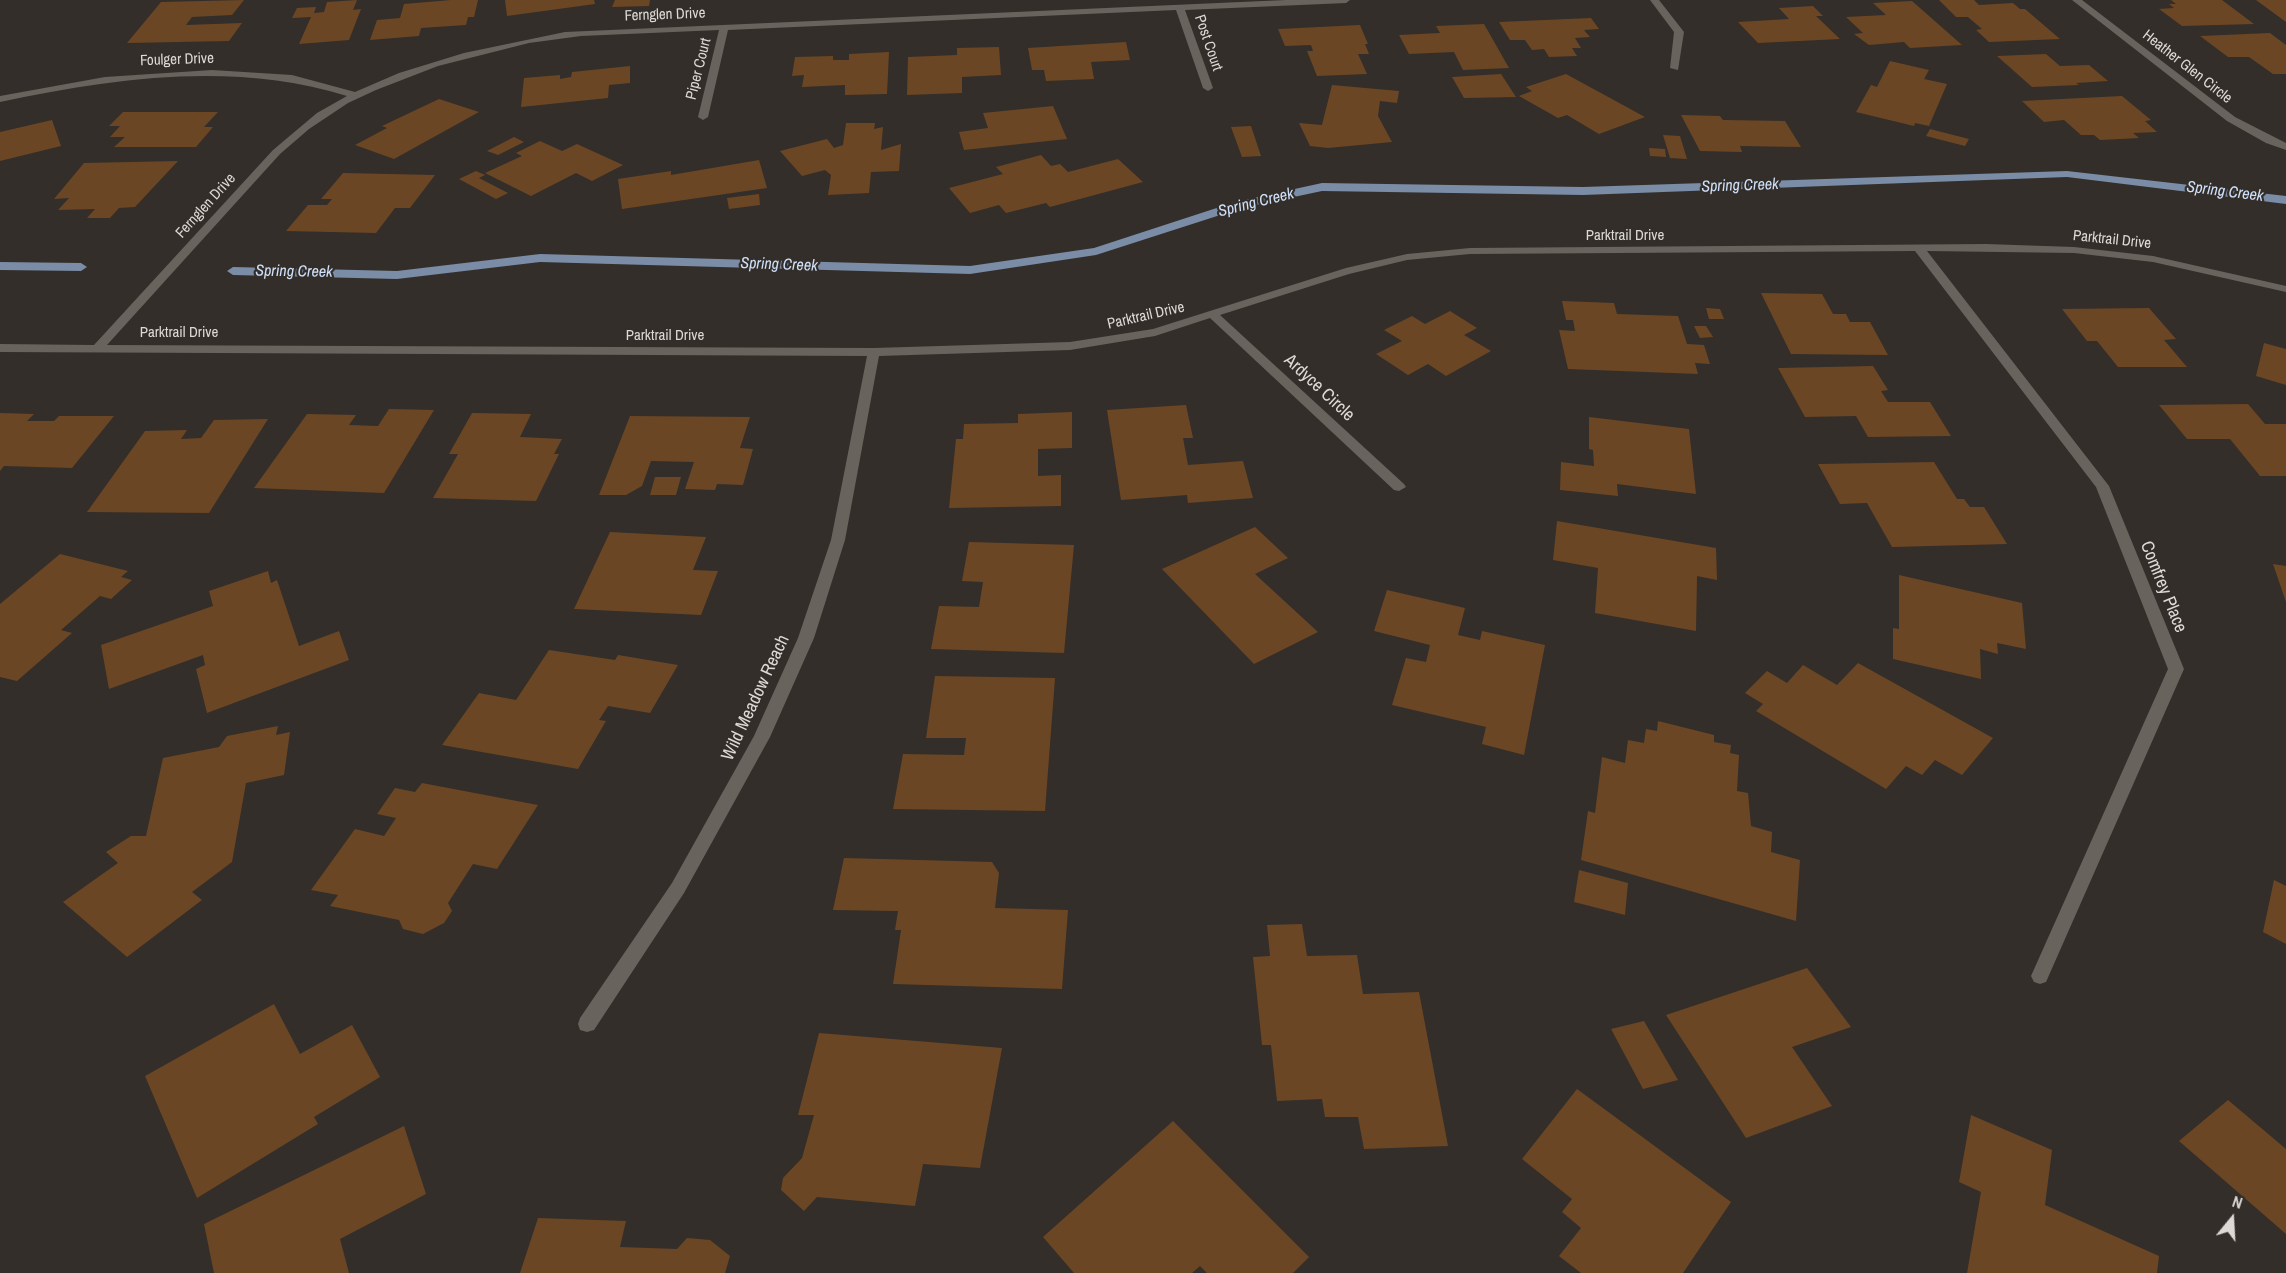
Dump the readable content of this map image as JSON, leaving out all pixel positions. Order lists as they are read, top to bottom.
{
  "streets": {
    "street": [
      "Fernglen Drive",
      "Post Court",
      "Foulger Drive",
      "Heather Glen Circle",
      "Piper Court",
      "Parktrail Drive",
      "Ardyce Circle",
      "Comfrey Place",
      "Wild Meadow Reach"
    ]
  },
  "crossings": [
    ["Fernglen Drive", "Post Court"],
    ["Fernglen Drive", "Foulger Drive"],
    ["Fernglen Drive", "Piper Court"],
    ["Fernglen Drive", "Parktrail Drive"],
    ["Parktrail Drive", "Ardyce Circle"],
    ["Parktrail Drive", "Comfrey Place"],
    ["Parktrail Drive", "Wild Meadow Reach"]
  ],
  "water": ["Spring Creek"],
  "north": "top"
}
